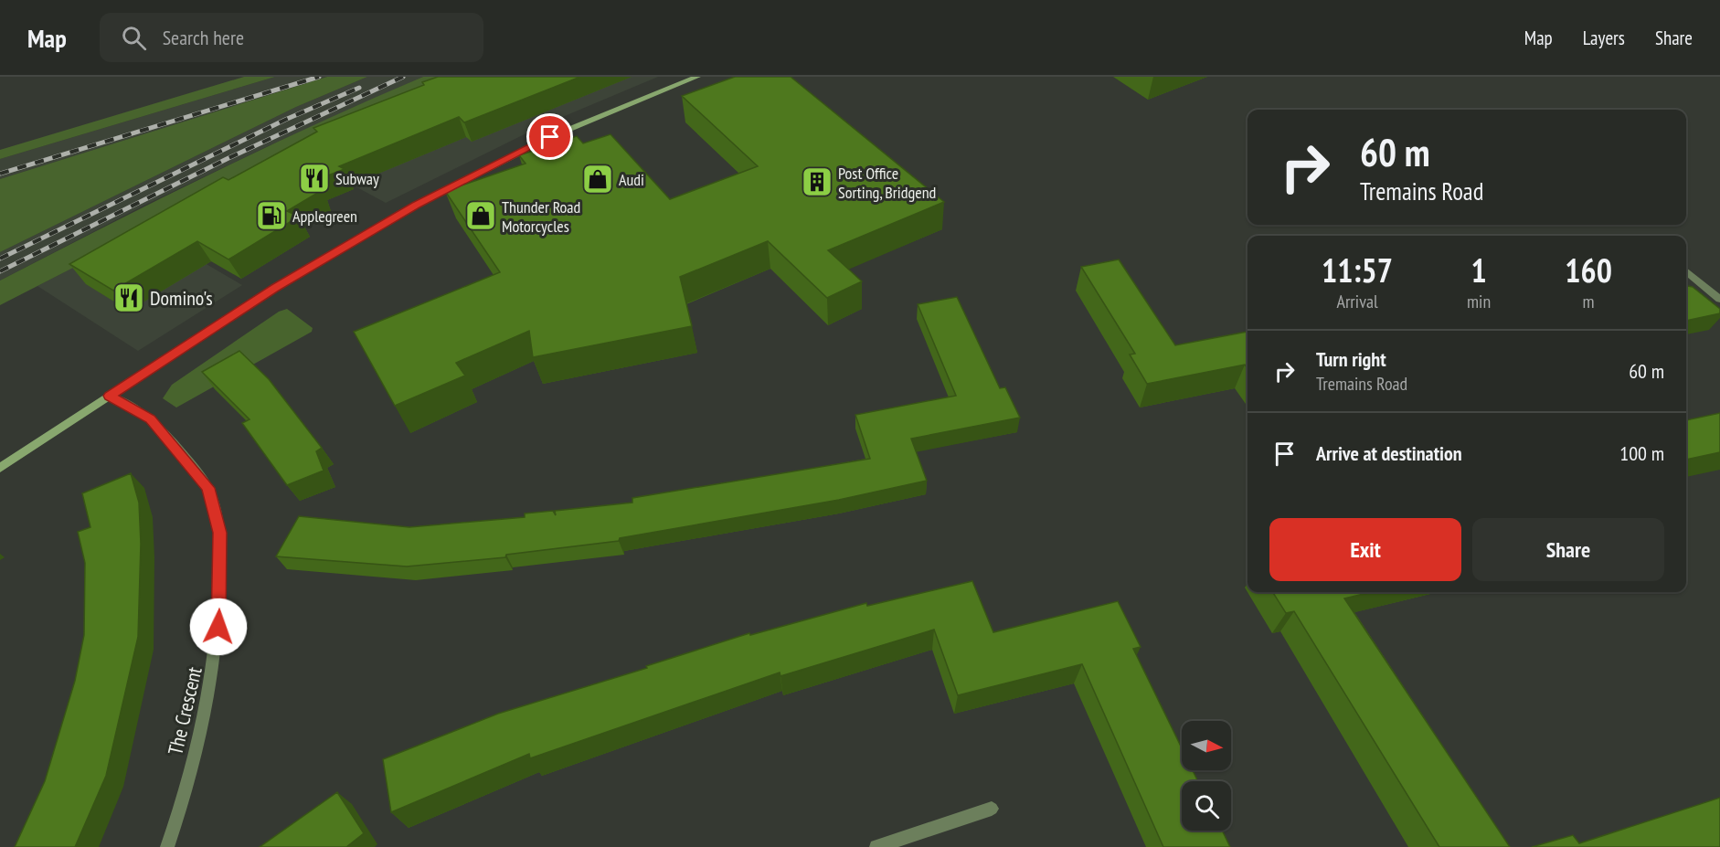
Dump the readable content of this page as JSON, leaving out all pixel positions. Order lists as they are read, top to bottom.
{
  "streets": {
    "street": ["The Crescent"]
  },
  "places": {
    "restaurant": ["Subway", "Domino's"],
    "shop": ["Audi", "Thunder Road Motorcycles"],
    "building": ["Post Office Sorting, Bridgend"],
    "fuel station": ["Applegreen"]
  },
  "north": "right",
  "page": {
    "header": "Map",
    "search": "Search here",
    "nav": ["Map", "Layers", "Share"],
    "turn": ["60 m", "Tremains Road"],
    "eta": [
      "11:57",
      "Arrival",
      "1",
      "min",
      "160",
      "m"
    ],
    "list": [
      {
        "name": "Turn right",
        "note": "Tremains Road",
        "value": "60 m"
      },
      {
        "name": "Arrive at destination",
        "value": "100 m"
      }
    ],
    "buttons": ["Exit", "Share"]
  }
}
